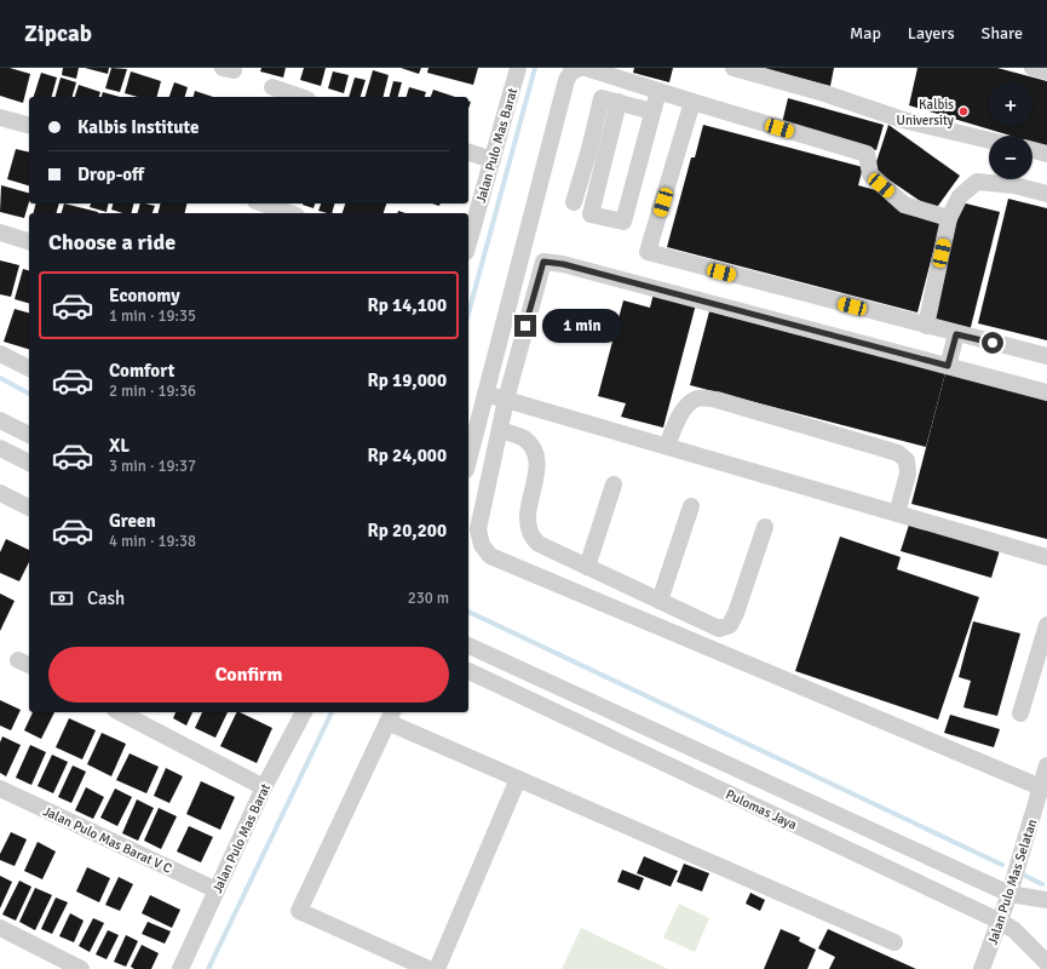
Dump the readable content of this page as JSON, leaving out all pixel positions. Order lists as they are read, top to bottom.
{
  "streets": {
    "street": [
      "Jalan Pulo Mas Barat",
      "Pulomas Jaya",
      "Jalan Pulo Mas Barat V C",
      "Jalan Pulo Mas Selatan"
    ]
  },
  "crossings": [
    ["Jalan Pulo Mas Barat", "Jalan Pulo Mas Barat V C"],
    ["Pulomas Jaya", "Jalan Pulo Mas Selatan"]
  ],
  "places": ["Kalbis University"],
  "page": {
    "header": "Zipcab",
    "nav": ["Map", "Layers", "Share"],
    "map_buttons": ["+", "−"],
    "banner": ["Kalbis Institute", "Drop-off"],
    "heading": "Choose a ride",
    "list": [
      {
        "name": "Economy",
        "note": "1 min · 19:35",
        "value": "Rp 14,100"
      },
      {
        "name": "Comfort",
        "note": "2 min · 19:36",
        "value": "Rp 19,000"
      },
      {
        "name": "XL",
        "note": "3 min · 19:37",
        "value": "Rp 24,000"
      },
      {
        "name": "Green",
        "note": "4 min · 19:38",
        "value": "Rp 20,200"
      }
    ],
    "bubble": "1 min",
    "pay": ["Cash", "230 m"],
    "buttons": "Confirm"
  }
}
